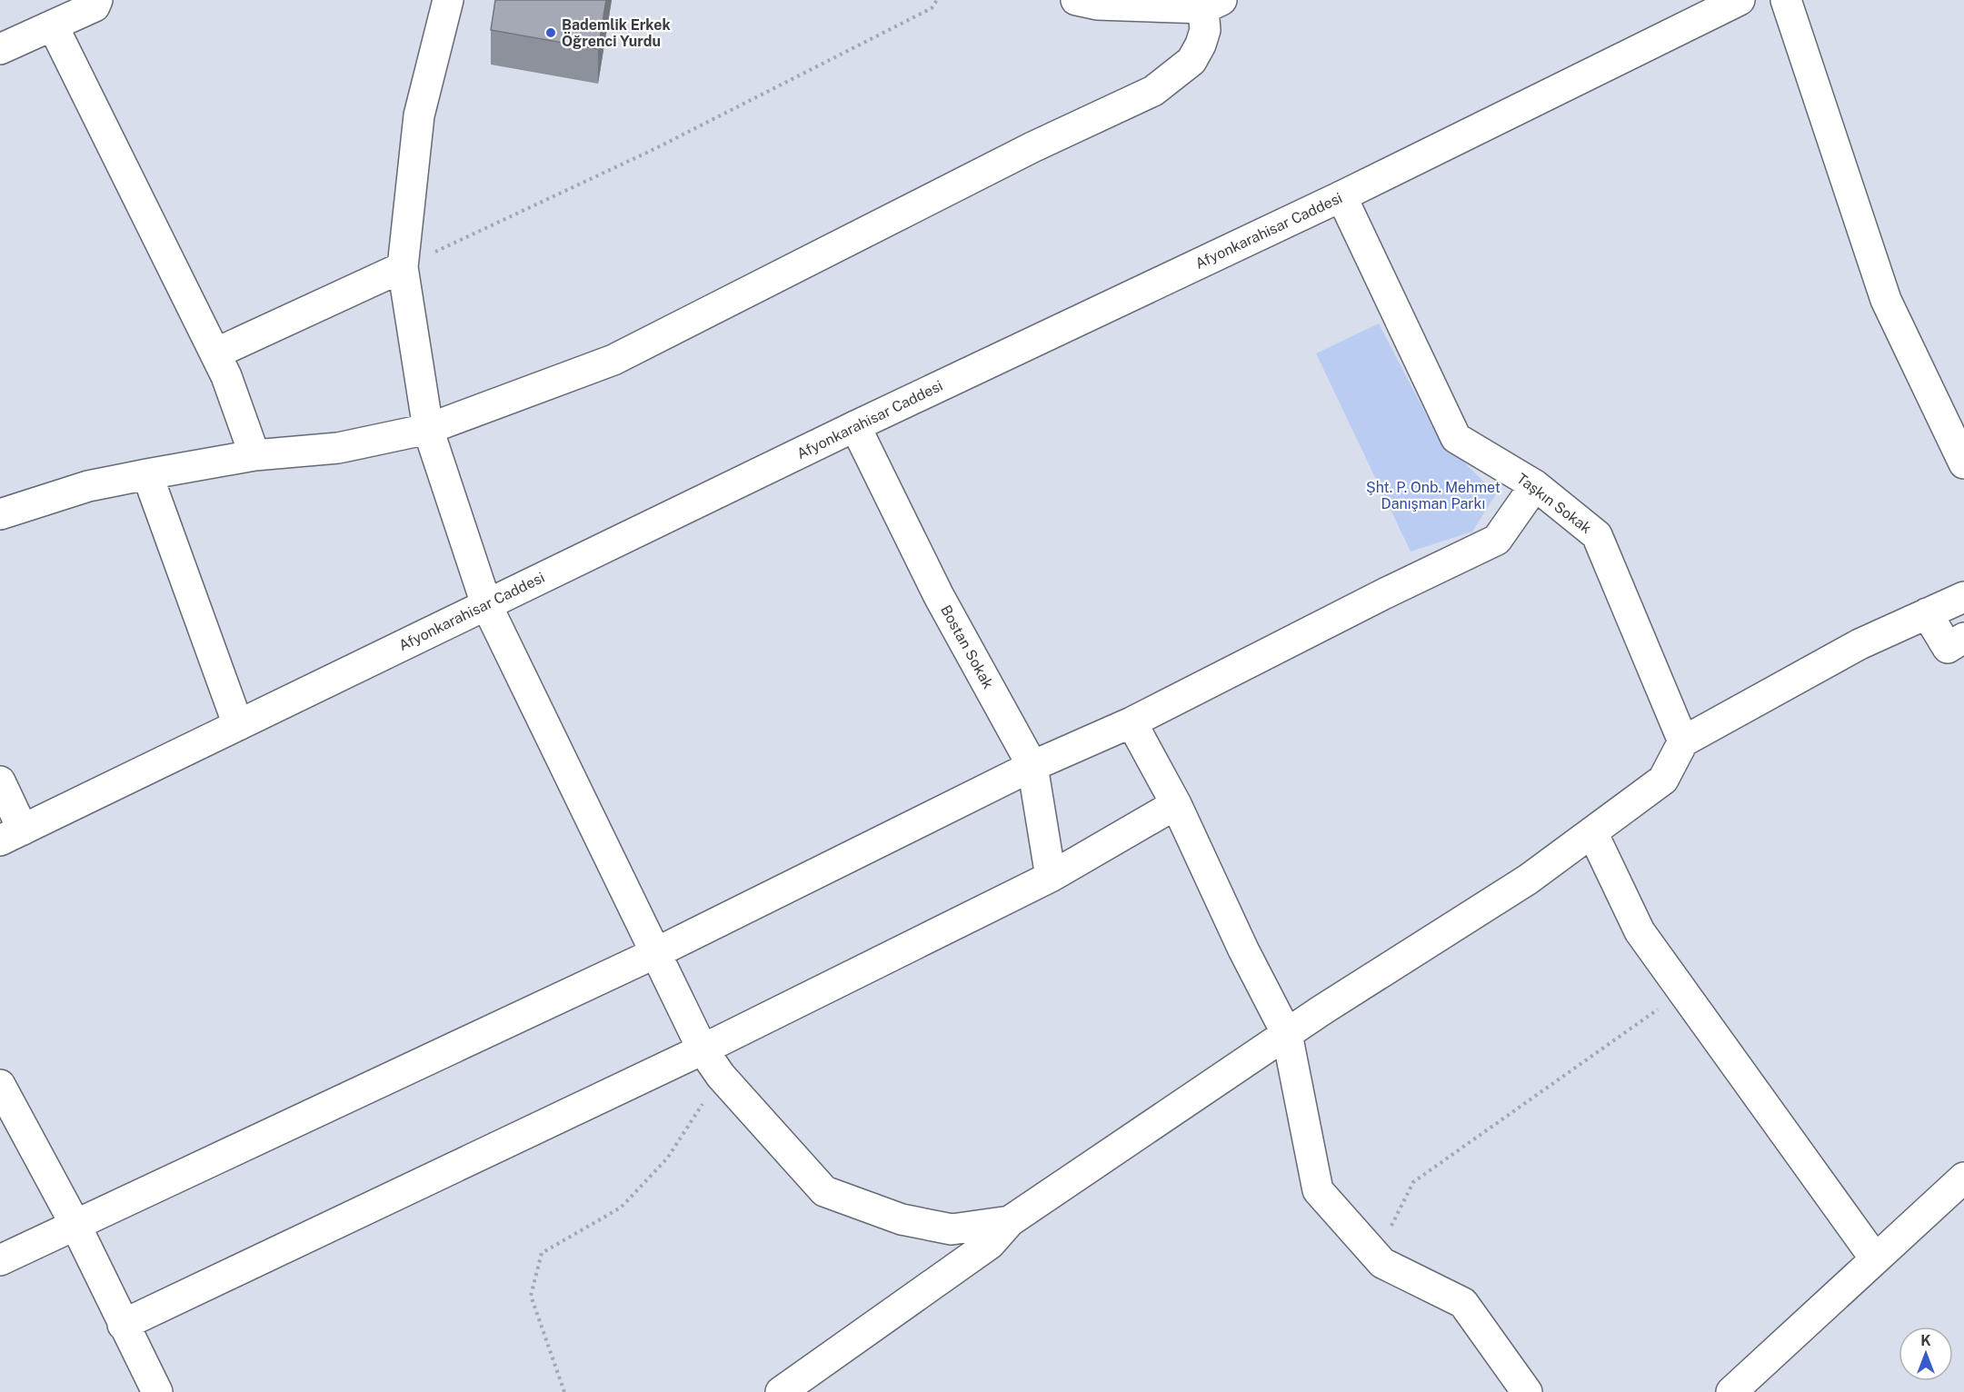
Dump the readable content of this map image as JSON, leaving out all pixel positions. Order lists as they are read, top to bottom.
{
  "streets": {
    "street": ["Afyonkarahisar Caddesi", "Taşkın Sokak", "Bostan Sokak"]
  },
  "crossings": [
    ["Afyonkarahisar Caddesi", "Taşkın Sokak"],
    ["Afyonkarahisar Caddesi", "Bostan Sokak"]
  ],
  "parks": ["Şht. P. Onb. Mehmet Danışman Parkı"],
  "places": ["Bademlik Erkek Öğrenci Yurdu"],
  "north": "top"
}
